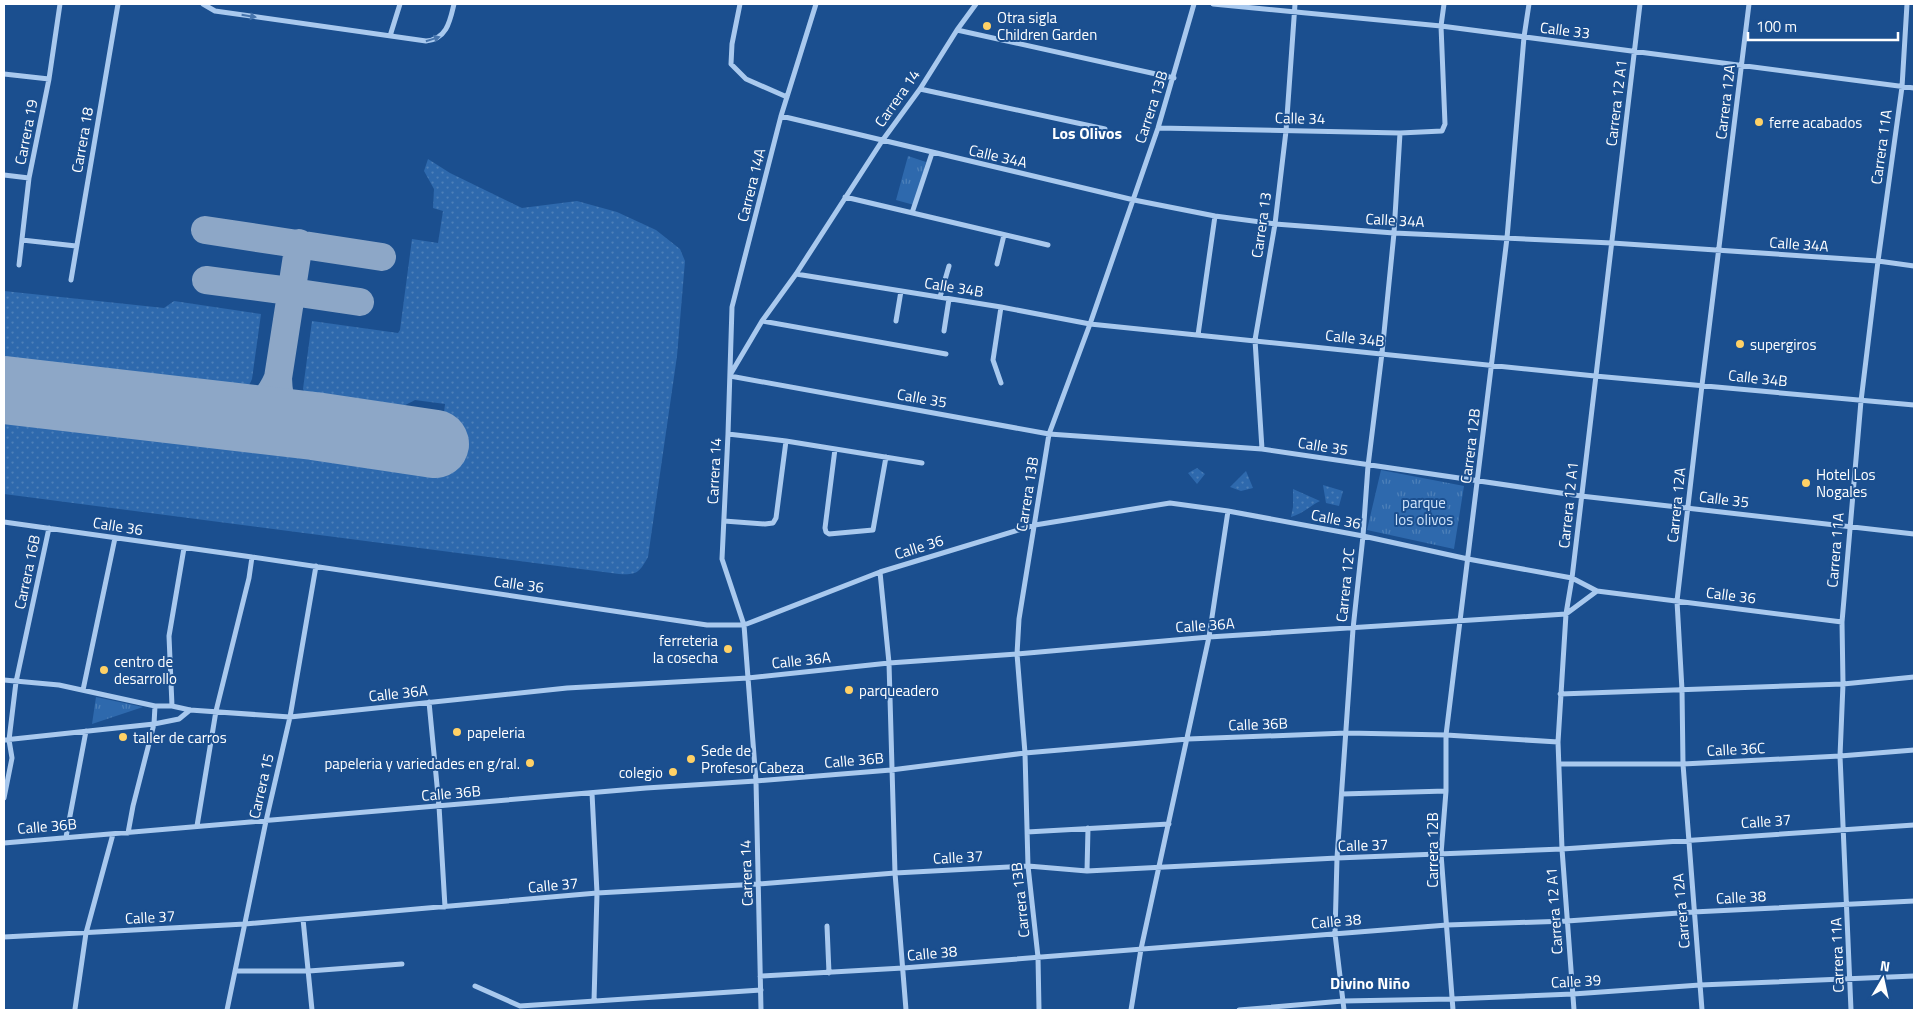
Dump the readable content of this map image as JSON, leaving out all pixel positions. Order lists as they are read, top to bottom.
{
  "streets": {
    "street": [
      "Calle 33",
      "Carrera 14",
      "Carrera 12A",
      "Carrera 12 A1",
      "Carrera 13B",
      "Calle 34",
      "Carrera 19",
      "Carrera 18",
      "Carrera 11A",
      "Calle 34A",
      "Carrera 14A",
      "Carrera 13",
      "Calle 34B",
      "Calle 35",
      "Carrera 12B",
      "Calle 36",
      "Carrera 16B",
      "Carrera 12C",
      "Calle 36A",
      "Calle 36B",
      "Calle 36C",
      "Carrera 15",
      "Calle 37",
      "Calle 38",
      "Calle 39"
    ]
  },
  "crossings": [
    ["Calle 33", "Carrera 12A"],
    ["Calle 33", "Carrera 12 A1"],
    ["Calle 33", "Calle 34"],
    ["Calle 33", "Carrera 11A"],
    ["Calle 33", "Carrera 13"],
    ["Calle 33", "Carrera 12B"],
    ["Carrera 14", "Calle 34A"],
    ["Carrera 14", "Carrera 14A"],
    ["Carrera 14", "Calle 34B"],
    ["Carrera 14", "Calle 35"],
    ["Carrera 14", "Calle 36"],
    ["Carrera 14", "Calle 36A"],
    ["Carrera 14", "Calle 36B"],
    ["Carrera 14", "Calle 37"],
    ["Carrera 14", "Calle 38"],
    ["Carrera 12A", "Calle 34A"],
    ["Carrera 12A", "Calle 34B"],
    ["Carrera 12A", "Calle 35"],
    ["Carrera 12A", "Calle 36"],
    ["Carrera 12A", "Calle 36C"],
    ["Carrera 12A", "Calle 37"],
    ["Carrera 12A", "Calle 38"],
    ["Carrera 12A", "Calle 39"],
    ["Carrera 12 A1", "Calle 34A"],
    ["Carrera 12 A1", "Calle 34B"],
    ["Carrera 12 A1", "Calle 35"],
    ["Carrera 12 A1", "Calle 36"],
    ["Carrera 12 A1", "Calle 36A"],
    ["Carrera 12 A1", "Calle 36B"],
    ["Carrera 12 A1", "Calle 36C"],
    ["Carrera 12 A1", "Calle 37"],
    ["Carrera 12 A1", "Calle 38"],
    ["Carrera 12 A1", "Calle 39"],
    ["Carrera 13B", "Calle 34"],
    ["Carrera 13B", "Calle 34A"],
    ["Carrera 13B", "Calle 34B"],
    ["Carrera 13B", "Calle 35"],
    ["Carrera 13B", "Calle 36"],
    ["Carrera 13B", "Calle 36A"],
    ["Carrera 13B", "Calle 36B"],
    ["Carrera 13B", "Calle 37"],
    ["Carrera 13B", "Calle 38"],
    ["Calle 34", "Carrera 13"],
    ["Calle 34", "Carrera 12C"],
    ["Carrera 11A", "Calle 34A"],
    ["Carrera 11A", "Calle 34B"],
    ["Carrera 11A", "Calle 35"],
    ["Carrera 11A", "Calle 36"],
    ["Carrera 11A", "Calle 36C"],
    ["Carrera 11A", "Calle 37"],
    ["Carrera 11A", "Calle 38"],
    ["Carrera 11A", "Calle 39"],
    ["Calle 34A", "Carrera 14A"],
    ["Calle 34A", "Carrera 13"],
    ["Calle 34A", "Carrera 12B"],
    ["Calle 34A", "Carrera 12C"],
    ["Carrera 14A", "Calle 35"],
    ["Carrera 13", "Calle 34B"],
    ["Carrera 13", "Calle 35"],
    ["Calle 34B", "Carrera 12B"],
    ["Calle 34B", "Carrera 12C"],
    ["Calle 35", "Carrera 12B"],
    ["Calle 35", "Carrera 12C"],
    ["Carrera 12B", "Calle 36"],
    ["Carrera 12B", "Calle 36A"],
    ["Carrera 12B", "Calle 36B"],
    ["Carrera 12B", "Calle 37"],
    ["Carrera 12B", "Calle 38"],
    ["Carrera 12B", "Calle 39"],
    ["Calle 36", "Carrera 16B"],
    ["Calle 36", "Carrera 12C"],
    ["Calle 36", "Carrera 15"],
    ["Carrera 16B", "Calle 36A"],
    ["Carrera 12C", "Calle 36A"],
    ["Carrera 12C", "Calle 36B"],
    ["Carrera 12C", "Calle 37"],
    ["Carrera 12C", "Calle 38"],
    ["Carrera 12C", "Calle 39"],
    ["Calle 36A", "Carrera 15"],
    ["Calle 36B", "Carrera 15"],
    ["Carrera 15", "Calle 37"]
  ],
  "districts": ["Los Olivos", "Divino Niño"],
  "parks": ["parque los olivos"],
  "places": [
    "Otra sigla Children Garden",
    "ferre acabados",
    "supergiros",
    "Hotel Los Nogales",
    "ferreteria la cosecha",
    "centro de desarrollo",
    "parqueadero",
    "papeleria",
    "taller de carros",
    "Sede de Profesor Cabeza",
    "papeleria y variedades en g/ral.",
    "colegio"
  ],
  "scale_bar": "100 m",
  "north": "top"
}
